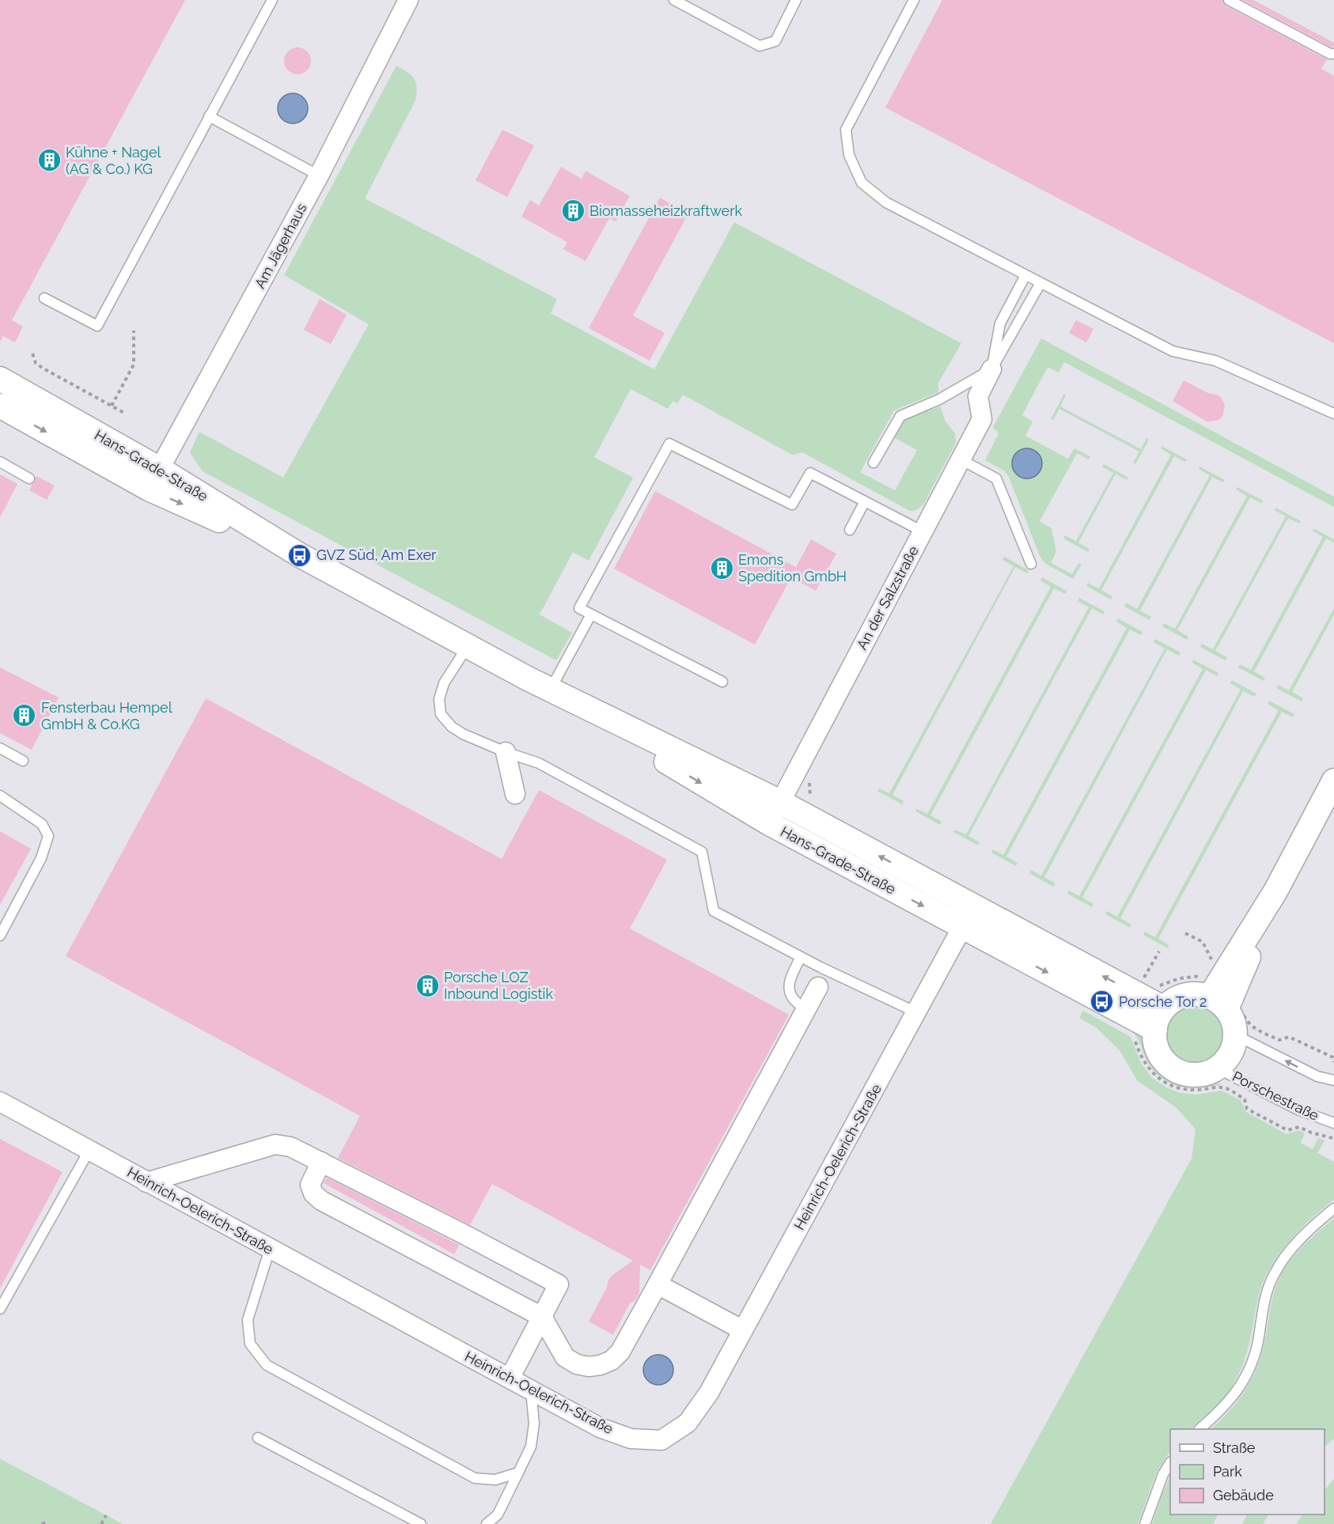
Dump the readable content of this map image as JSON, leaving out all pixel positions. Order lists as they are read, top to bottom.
{
  "streets": {
    "street": [
      "Am Jägerhaus",
      "Hans-Grade-Straße",
      "An der Salzstraße",
      "Heinrich-Oelerich-Straße"
    ],
    "lane": ["Porschestraße"]
  },
  "crossings": [
    ["Am Jägerhaus", "Hans-Grade-Straße"],
    ["Hans-Grade-Straße", "An der Salzstraße"],
    ["Hans-Grade-Straße", "Porschestraße"],
    ["Hans-Grade-Straße", "Heinrich-Oelerich-Straße"]
  ],
  "places": {
    "building": [
      "Kühne + Nagel (AG & Co.) KG",
      "Biomasseheizkraftwerk",
      "Emons Spedition GmbH",
      "Fensterbau Hempel GmbH & Co.KG",
      "Porsche LOZ Inbound Logistik"
    ],
    "bus stop": ["GVZ Süd, Am Exer", "Porsche Tor 2"]
  },
  "legend": ["Straße", "Park", "Gebäude"]
}
